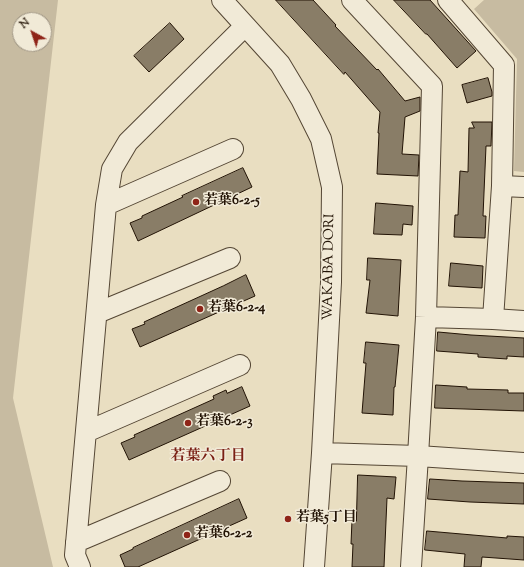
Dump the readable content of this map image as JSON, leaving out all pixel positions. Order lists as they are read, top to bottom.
{
  "streets": {
    "street": ["WAKABA DORI"]
  },
  "districts": ["若葉六丁目"],
  "places": [
    "若葉6-2-5",
    "若葉6-2-4",
    "若葉6-2-3",
    "若葉5丁目",
    "若葉6-2-2"
  ],
  "north": "top left"
}
